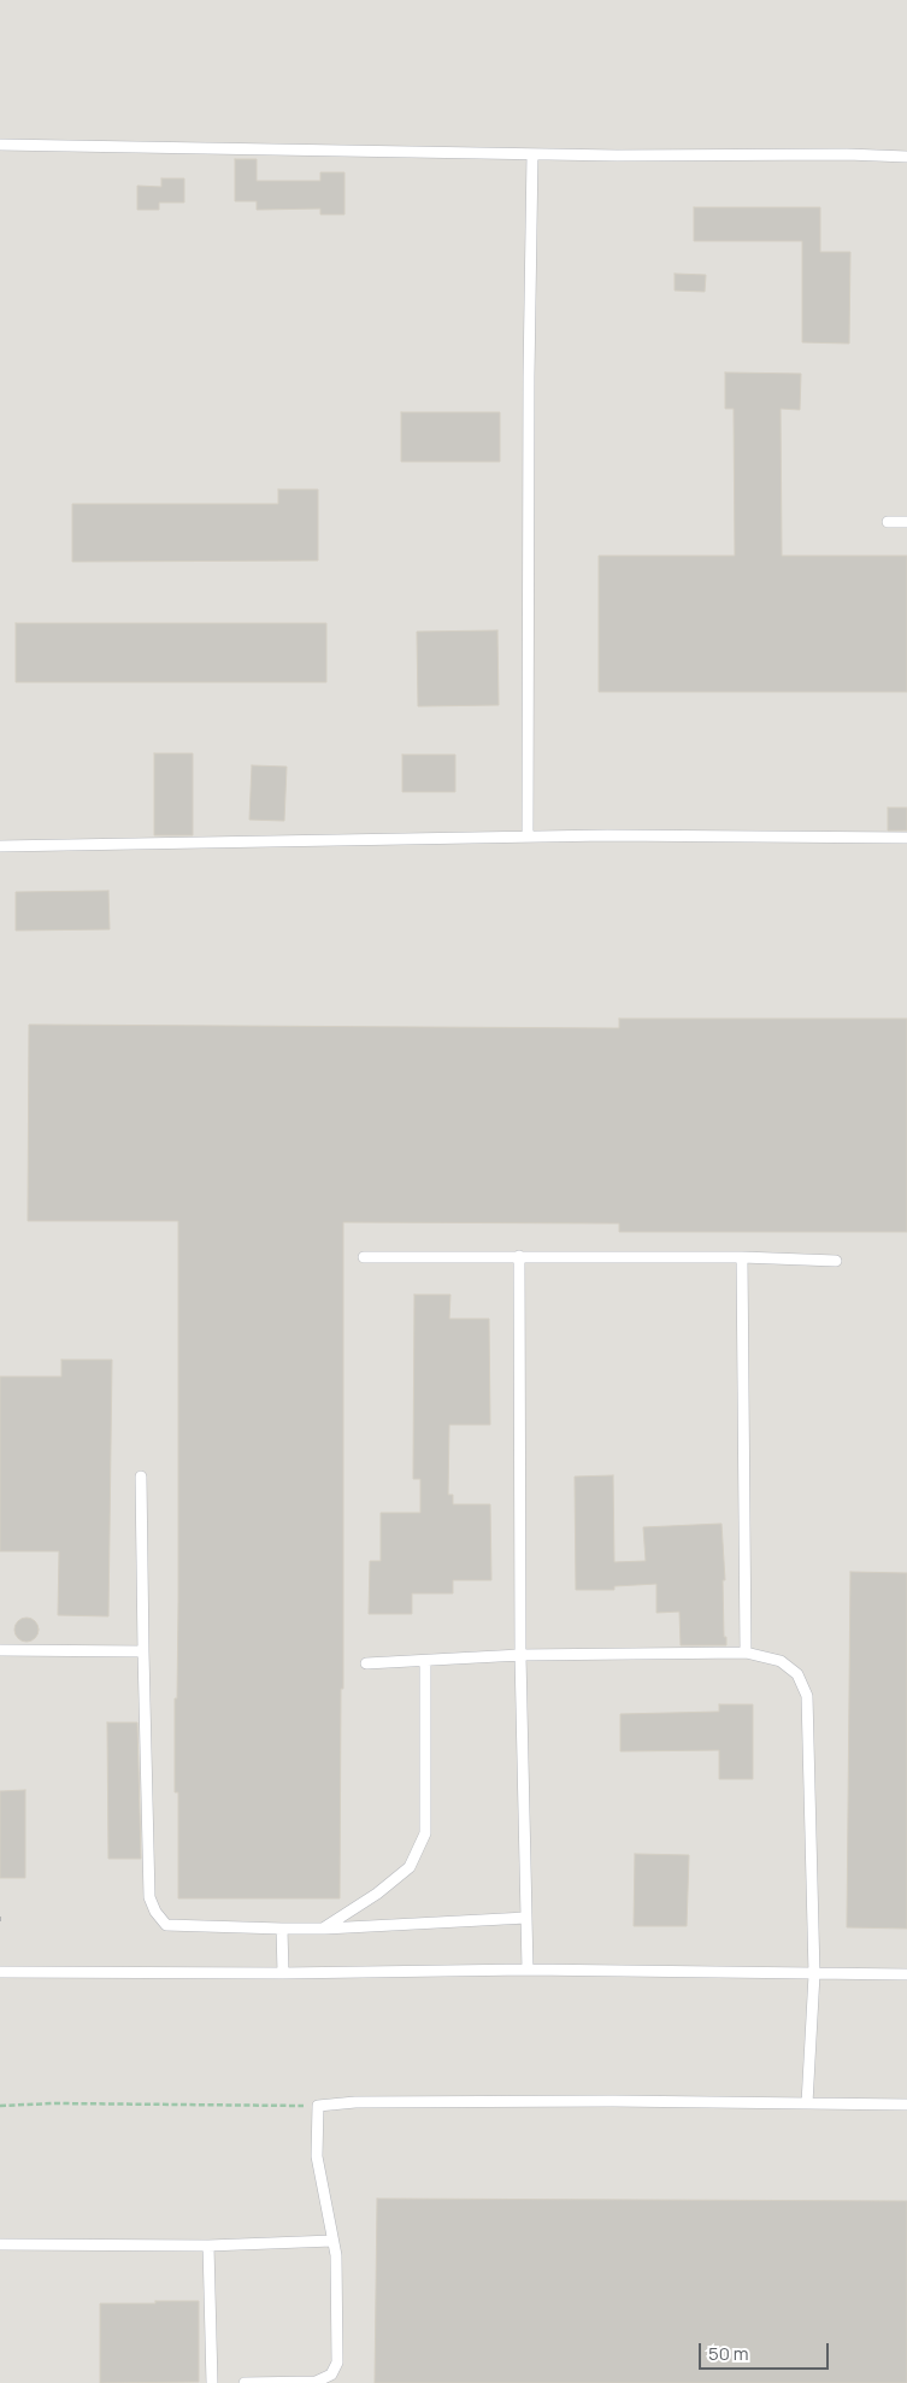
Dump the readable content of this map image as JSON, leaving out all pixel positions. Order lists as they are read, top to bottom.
{
  "scale_bar": "50 m"
}
